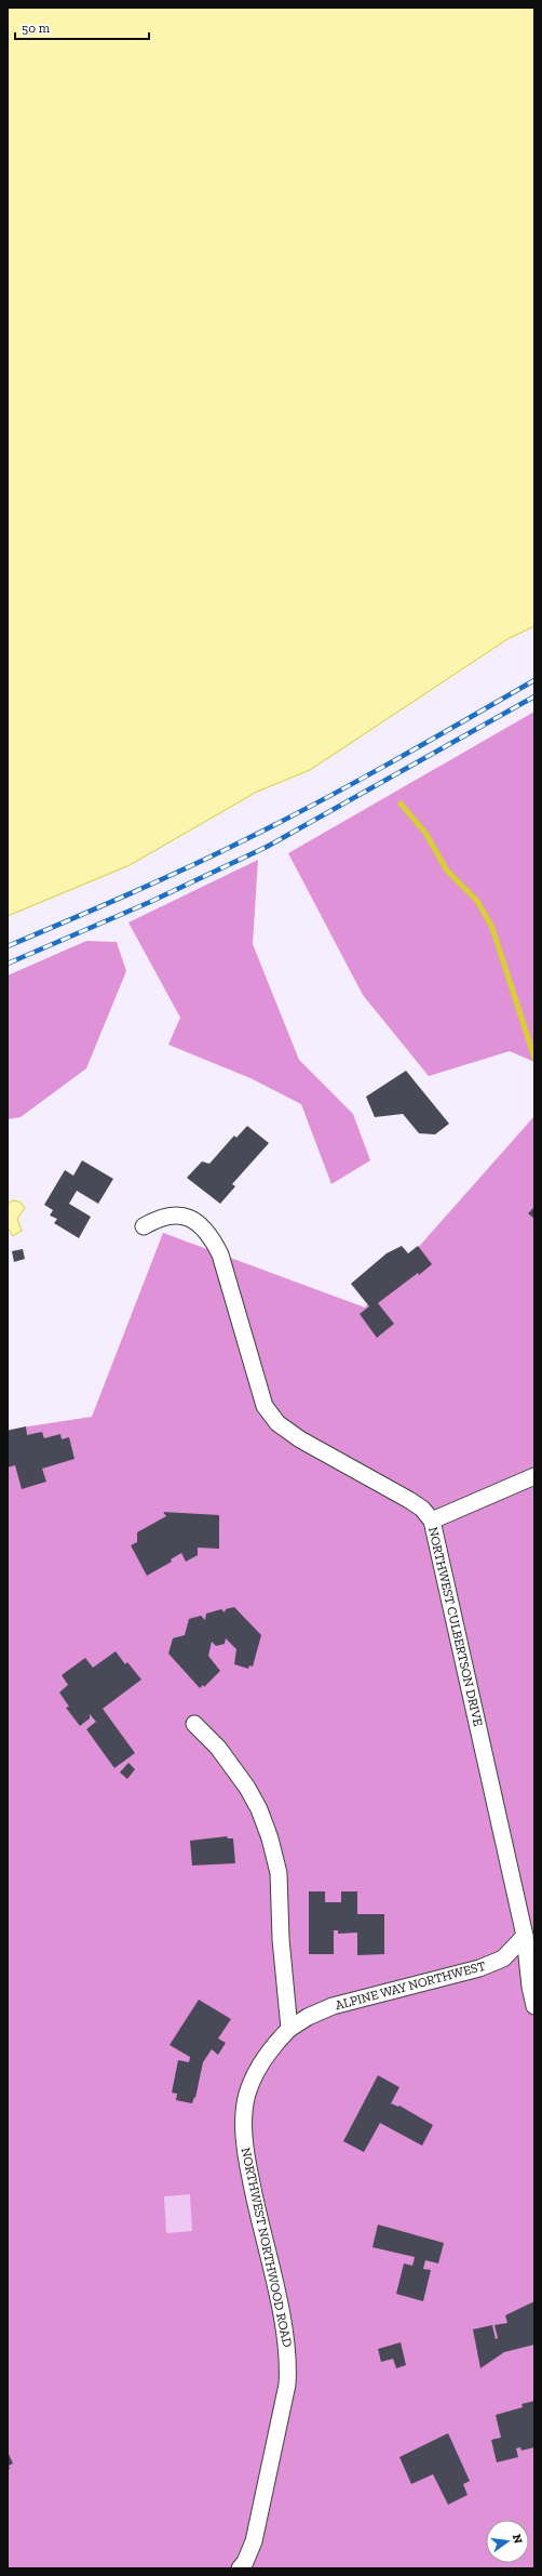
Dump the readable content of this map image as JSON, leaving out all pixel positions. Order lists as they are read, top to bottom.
{
  "streets": {
    "street": ["NORTHWEST CULBERTSON DRIVE", "ALPINE WAY NORTHWEST", "NORTHWEST NORTHWOOD ROAD"]
  },
  "crossings": [
    ["NORTHWEST CULBERTSON DRIVE", "ALPINE WAY NORTHWEST"],
    ["ALPINE WAY NORTHWEST", "NORTHWEST NORTHWOOD ROAD"]
  ],
  "scale_bar": "50 m",
  "north": "right"
}
